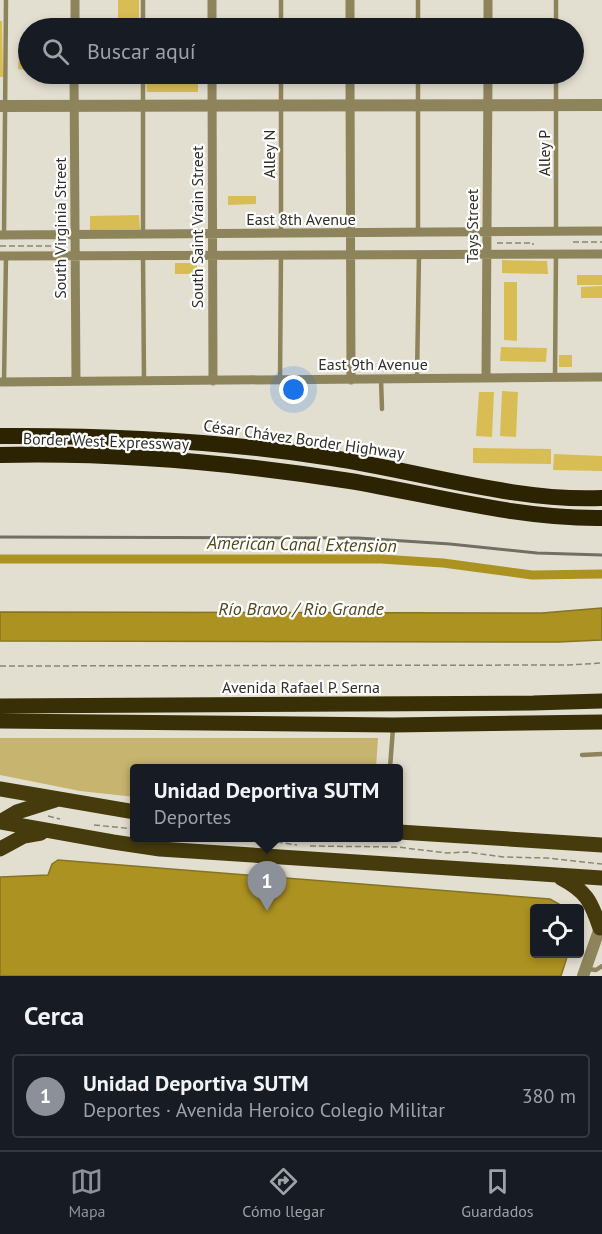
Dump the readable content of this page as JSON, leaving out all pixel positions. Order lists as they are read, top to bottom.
{
  "streets": {
    "highway": ["César Chávez Border Highway", "Border West Expressway", "Avenida Rafael P. Serna"],
    "street": [
      "East 8th Avenue",
      "Tays Street",
      "South Saint Vrain Street",
      "South Virginia Street",
      "East 9th Avenue"
    ],
    "lane": ["Alley P", "Alley N"]
  },
  "crossings": [
    ["Alley P", "East 8th Avenue"],
    ["Alley N", "East 8th Avenue"],
    ["East 8th Avenue", "Tays Street"],
    ["East 8th Avenue", "South Saint Vrain Street"],
    ["East 8th Avenue", "South Virginia Street"],
    ["Tays Street", "East 9th Avenue"],
    ["South Saint Vrain Street", "East 9th Avenue"],
    ["South Virginia Street", "East 9th Avenue"]
  ],
  "water": ["American Canal Extension", "Río Bravo / Rio Grande"],
  "page": {
    "search": "Buscar aquí",
    "popup": ["Unidad Deportiva SUTM", "Deportes"],
    "pins": "1",
    "heading": "Cerca",
    "list": [
      {
        "mark": "1",
        "name": "Unidad Deportiva SUTM",
        "note": "Deportes · Avenida Heroico Colegio Militar",
        "value": "380 m"
      }
    ],
    "nav": ["Mapa", "Cómo llegar", "Guardados"]
  }
}
